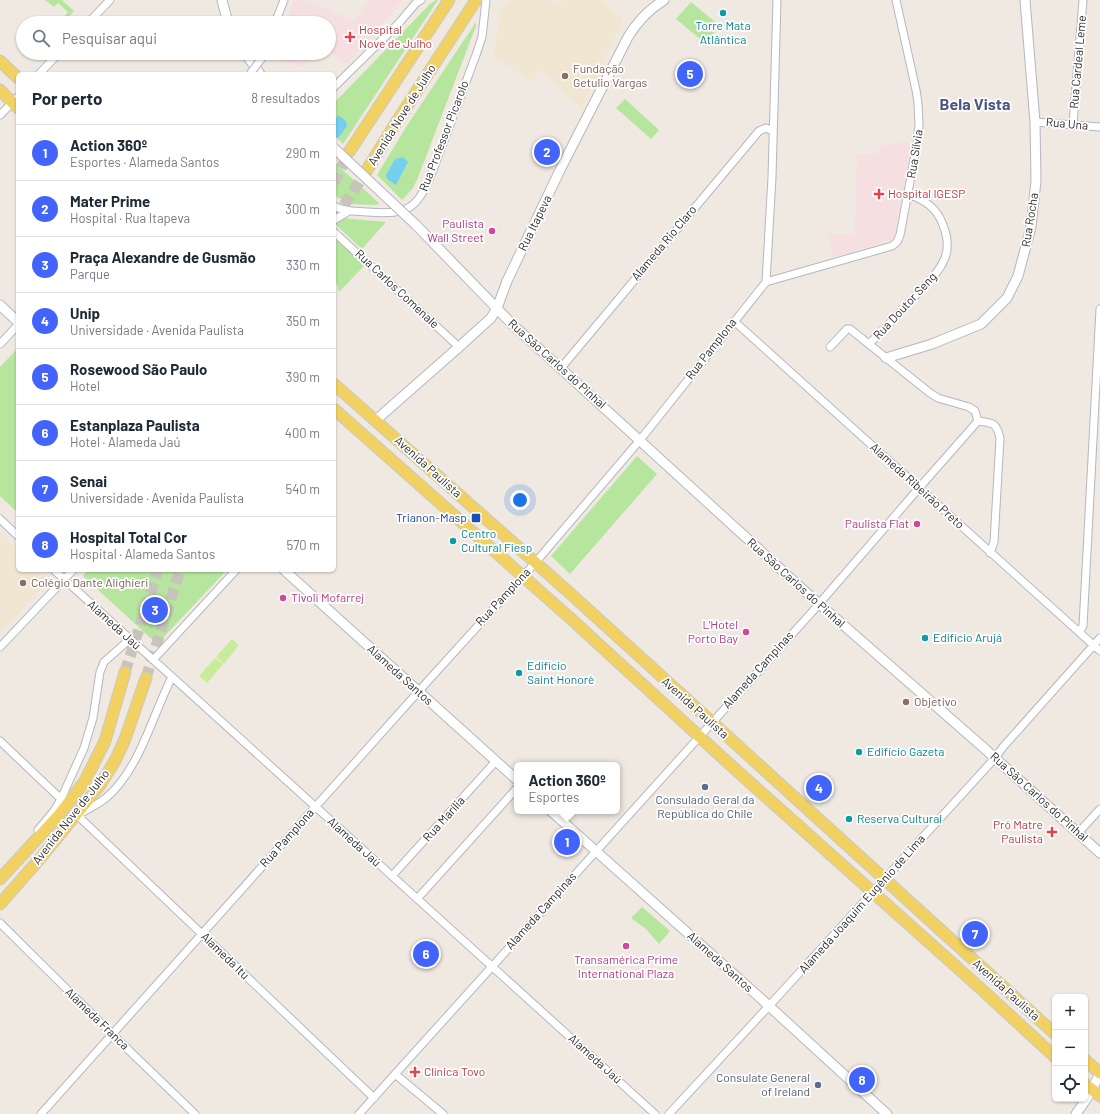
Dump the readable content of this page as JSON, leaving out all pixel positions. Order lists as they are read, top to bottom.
{
  "streets": {
    "main road": ["Avenida Nove de Julho", "Avenida Paulista"],
    "street": [
      "Rua Cardeal Leme",
      "Rua Una",
      "Rua Professor Picarolo",
      "Rua Sílvia",
      "Rua Rocha",
      "Rua Itapeva",
      "Alameda Rio Claro",
      "Rua Carlos Comenale",
      "Rua Doutor Seng",
      "Rua Pamplona",
      "Rua São Carlos do Pinhal",
      "Alameda Ribeirão Preto",
      "Alameda Jaú",
      "Alameda Campinas",
      "Alameda Santos",
      "Rua Marília",
      "Alameda Joaquim Eugênio de Lima",
      "Alameda Itu",
      "Alameda Franca"
    ]
  },
  "crossings": [
    ["Rua Cardeal Leme", "Rua Una"],
    ["Avenida Nove de Julho", "Alameda Itu"],
    ["Rua Una", "Rua Rocha"],
    ["Rua Sílvia", "Rua Doutor Seng"],
    ["Rua Sílvia", "Rua Pamplona"],
    ["Rua Rocha", "Rua Doutor Seng"],
    ["Rua Itapeva", "Rua Carlos Comenale"],
    ["Rua Itapeva", "Rua São Carlos do Pinhal"],
    ["Rua Itapeva", "Avenida Paulista"],
    ["Alameda Rio Claro", "Rua São Carlos do Pinhal"],
    ["Rua Doutor Seng", "Alameda Campinas"],
    ["Rua Pamplona", "Rua São Carlos do Pinhal"],
    ["Rua Pamplona", "Avenida Paulista"],
    ["Rua Pamplona", "Alameda Ribeirão Preto"],
    ["Rua Pamplona", "Alameda Jaú"],
    ["Rua Pamplona", "Alameda Santos"],
    ["Rua Pamplona", "Alameda Itu"],
    ["Rua Pamplona", "Alameda Franca"],
    ["Rua São Carlos do Pinhal", "Alameda Campinas"],
    ["Rua São Carlos do Pinhal", "Alameda Joaquim Eugênio de Lima"],
    ["Avenida Paulista", "Alameda Campinas"],
    ["Avenida Paulista", "Alameda Joaquim Eugênio de Lima"],
    ["Alameda Ribeirão Preto", "Alameda Campinas"],
    ["Alameda Ribeirão Preto", "Alameda Joaquim Eugênio de Lima"],
    ["Alameda Jaú", "Alameda Campinas"],
    ["Alameda Jaú", "Rua Marília"],
    ["Alameda Campinas", "Alameda Santos"],
    ["Alameda Campinas", "Alameda Itu"],
    ["Alameda Santos", "Rua Marília"],
    ["Alameda Santos", "Alameda Joaquim Eugênio de Lima"]
  ],
  "districts": ["Bela Vista"],
  "places": {
    "other": [
      "Torre Mata Atlântica",
      "Fundação Getulio Vargas",
      "Paulista Wall Street",
      "Paulista Flat",
      "Centro Cultural Fiesp",
      "Colégio Dante Alighieri",
      "Tivoli Mofarrej",
      "L'Hotel Porto Bay",
      "Edifício Arujá",
      "Edifício Saint Honorè",
      "Objetivo",
      "Edifício Gazeta",
      "Consulado Geral da República do Chile",
      "Reserva Cultural",
      "Transamérica Prime International Plaza",
      "Consulate General of Ireland"
    ],
    "health": [
      "Hospital Nove de Julho",
      "Hospital IGESP",
      "Pró Matre Paulista",
      "Clínica Tovo"
    ],
    "transit": ["Trianon-Masp"]
  },
  "page": {
    "search": "Pesquisar aqui",
    "pins": [
      "5",
      "2",
      "3",
      "4",
      "1",
      "7",
      "6",
      "8"
    ],
    "heading": ["Por perto", "8 resultados"],
    "list": [
      {
        "mark": "1",
        "name": "Action 360º",
        "note": "Esportes · Alameda Santos",
        "value": "290 m"
      },
      {
        "mark": "2",
        "name": "Mater Prime",
        "note": "Hospital · Rua Itapeva",
        "value": "300 m"
      },
      {
        "mark": "3",
        "name": "Praça Alexandre de Gusmão",
        "note": "Parque",
        "value": "330 m"
      },
      {
        "mark": "4",
        "name": "Unip",
        "note": "Universidade · Avenida Paulista",
        "value": "350 m"
      },
      {
        "mark": "5",
        "name": "Rosewood São Paulo",
        "note": "Hotel",
        "value": "390 m"
      },
      {
        "mark": "6",
        "name": "Estanplaza Paulista",
        "note": "Hotel · Alameda Jaú",
        "value": "400 m"
      },
      {
        "mark": "7",
        "name": "Senai",
        "note": "Universidade · Avenida Paulista",
        "value": "540 m"
      },
      {
        "mark": "8",
        "name": "Hospital Total Cor",
        "note": "Hospital · Alameda Santos",
        "value": "570 m"
      }
    ],
    "popup": ["Action 360º", "Esportes"],
    "map_buttons": ["+", "−"]
  }
}
